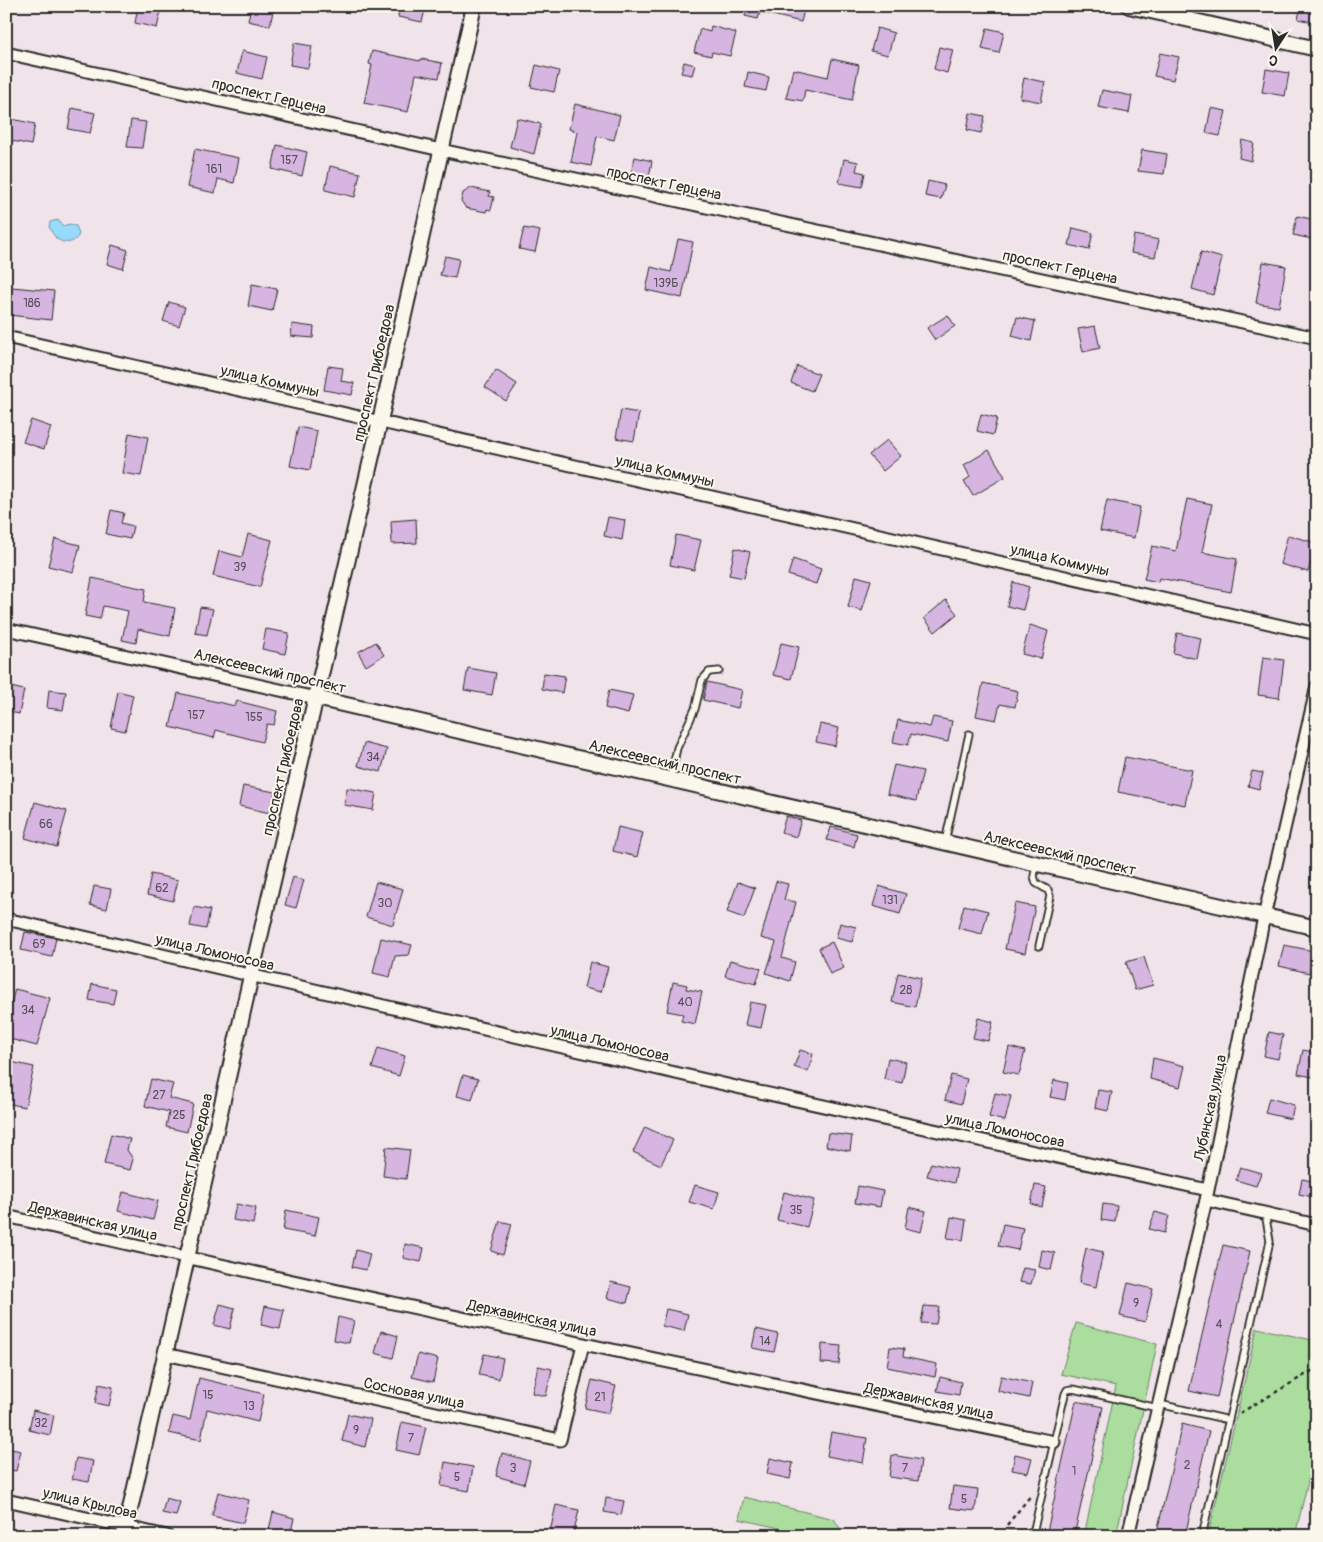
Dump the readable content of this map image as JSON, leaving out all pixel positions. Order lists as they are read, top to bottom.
{
  "streets": {
    "street": [
      "проспект Герцена",
      "проспект Грибоедова",
      "улица Коммуны",
      "Алексеевский проспект",
      "улица Ломоносова",
      "Лубянская улица",
      "Державинская улица",
      "Сосновая улица",
      "улица Крылова"
    ]
  },
  "crossings": [
    ["проспект Герцена", "проспект Грибоедова"],
    ["проспект Грибоедова", "улица Коммуны"],
    ["проспект Грибоедова", "Алексеевский проспект"],
    ["проспект Грибоедова", "улица Ломоносова"],
    ["проспект Грибоедова", "Державинская улица"],
    ["проспект Грибоедова", "Сосновая улица"],
    ["проспект Грибоедова", "улица Крылова"],
    ["Алексеевский проспект", "Лубянская улица"],
    ["улица Ломоносова", "Лубянская улица"],
    ["Державинская улица", "Сосновая улица"]
  ],
  "house_numbers": [
    "157",
    "161",
    "139Б",
    "186",
    "39",
    "157",
    "155",
    "34",
    "66",
    "62",
    "131",
    "30",
    "69",
    "28",
    "40",
    "34",
    "27",
    "25",
    "35",
    "9",
    "4",
    "14",
    "15",
    "21",
    "13",
    "32",
    "9",
    "7",
    "2",
    "3",
    "7",
    "1",
    "5",
    "5"
  ],
  "north": "bottom"
}
